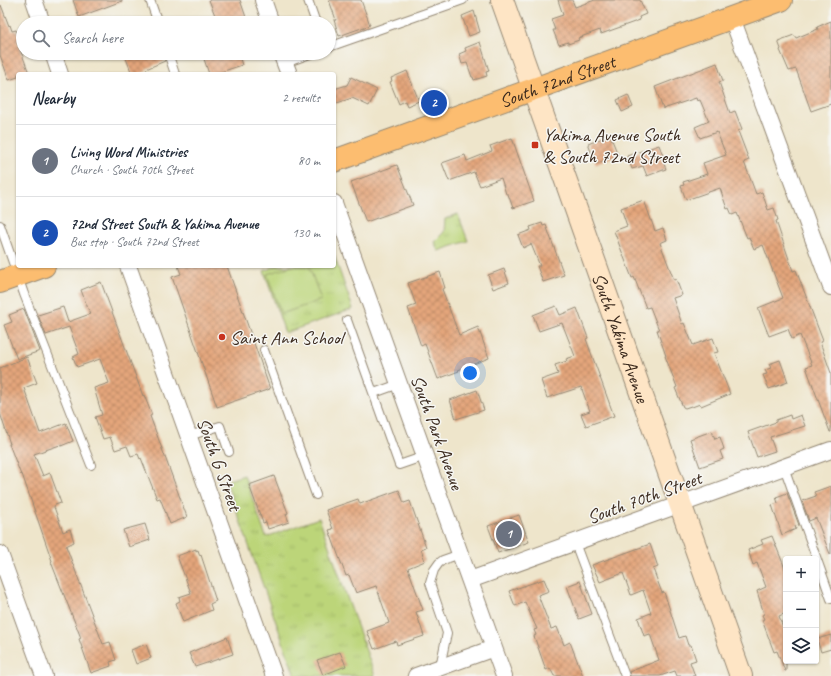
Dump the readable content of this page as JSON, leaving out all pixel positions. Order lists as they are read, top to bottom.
{
  "streets": {
    "main road": ["South 72nd Street", "South Yakima Avenue"],
    "street": ["South Park Avenue", "South G Street", "South 70th Street"]
  },
  "crossings": [
    ["South 72nd Street", "South Yakima Avenue"],
    ["South Yakima Avenue", "South 70th Street"],
    ["South Park Avenue", "South 70th Street"]
  ],
  "places": {
    "transit": ["Yakima Avenue South & South 72nd Street"],
    "other": ["Saint Ann School"]
  },
  "page": {
    "search": "Search here",
    "heading": ["Nearby", "2 results"],
    "pins": ["2", "1"],
    "list": [
      {
        "mark": "1",
        "name": "Living Word Ministries",
        "note": "Church · South 70th Street",
        "value": "80 m"
      },
      {
        "mark": "2",
        "name": "72nd Street South & Yakima Avenue",
        "note": "Bus stop · South 72nd Street",
        "value": "130 m"
      }
    ],
    "map_buttons": ["+", "−"]
  }
}
